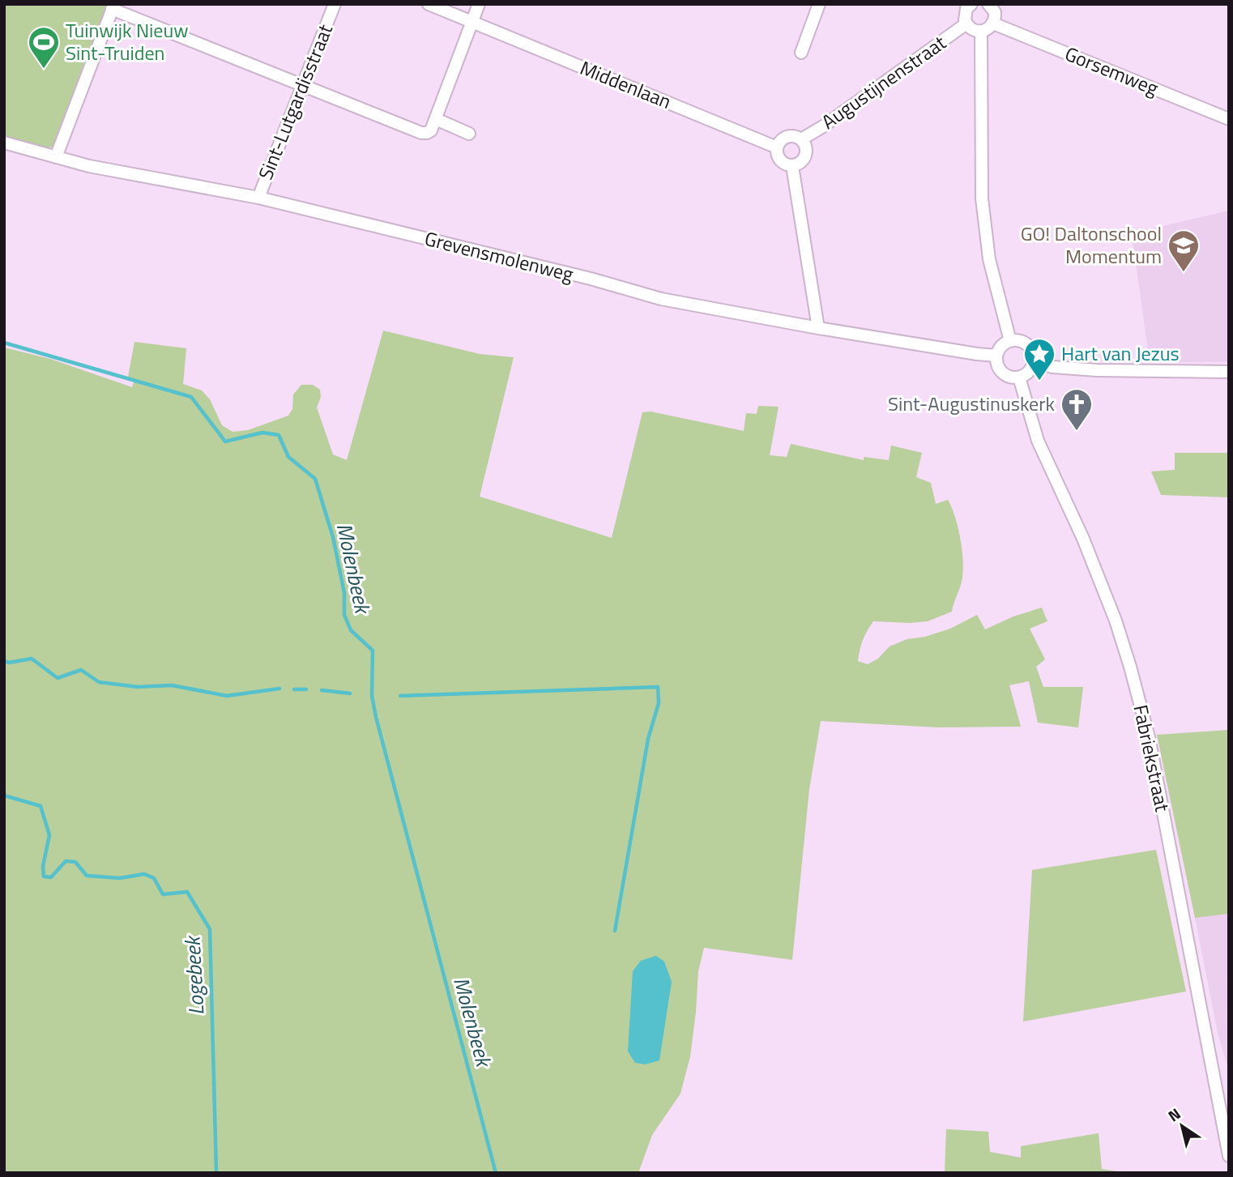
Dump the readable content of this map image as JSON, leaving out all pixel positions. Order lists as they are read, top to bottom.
{
  "streets": {
    "street": [
      "Gorsemweg",
      "Augustijnenstraat",
      "Middenlaan",
      "Sint-Lutgardisstraat",
      "Grevensmolenweg",
      "Fabriekstraat"
    ]
  },
  "crossings": [
    ["Augustijnenstraat", "Middenlaan"],
    ["Sint-Lutgardisstraat", "Grevensmolenweg"],
    ["Grevensmolenweg", "Fabriekstraat"]
  ],
  "water": ["Molenbeek", "Logebeek"],
  "places": {
    "sports": ["Tuinwijk Nieuw Sint-Truiden"],
    "school or university": ["GO! Daltonschool Momentum"],
    "place": ["Hart van Jezus"],
    "church": ["Sint-Augustinuskerk"]
  },
  "north": "top left"
}
